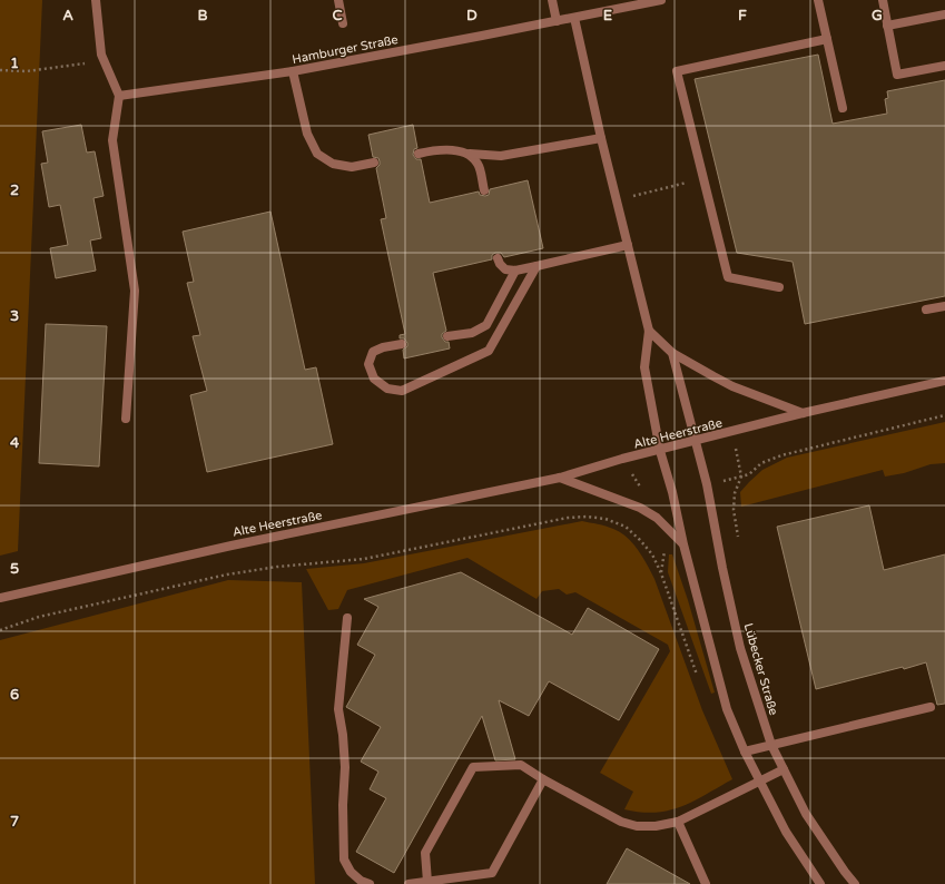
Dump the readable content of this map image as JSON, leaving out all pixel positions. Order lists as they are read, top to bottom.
{
  "streets": {
    "street": ["Hamburger Straße", "Alte Heerstraße", "Lübecker Straße"]
  },
  "crossings": [
    ["Alte Heerstraße", "Lübecker Straße"]
  ],
  "grid": {
    "columns": [
      "A",
      "B",
      "C",
      "D",
      "E",
      "F",
      "G"
    ],
    "rows": [
      "1",
      "2",
      "3",
      "4",
      "5",
      "6",
      "7"
    ]
  }
}
